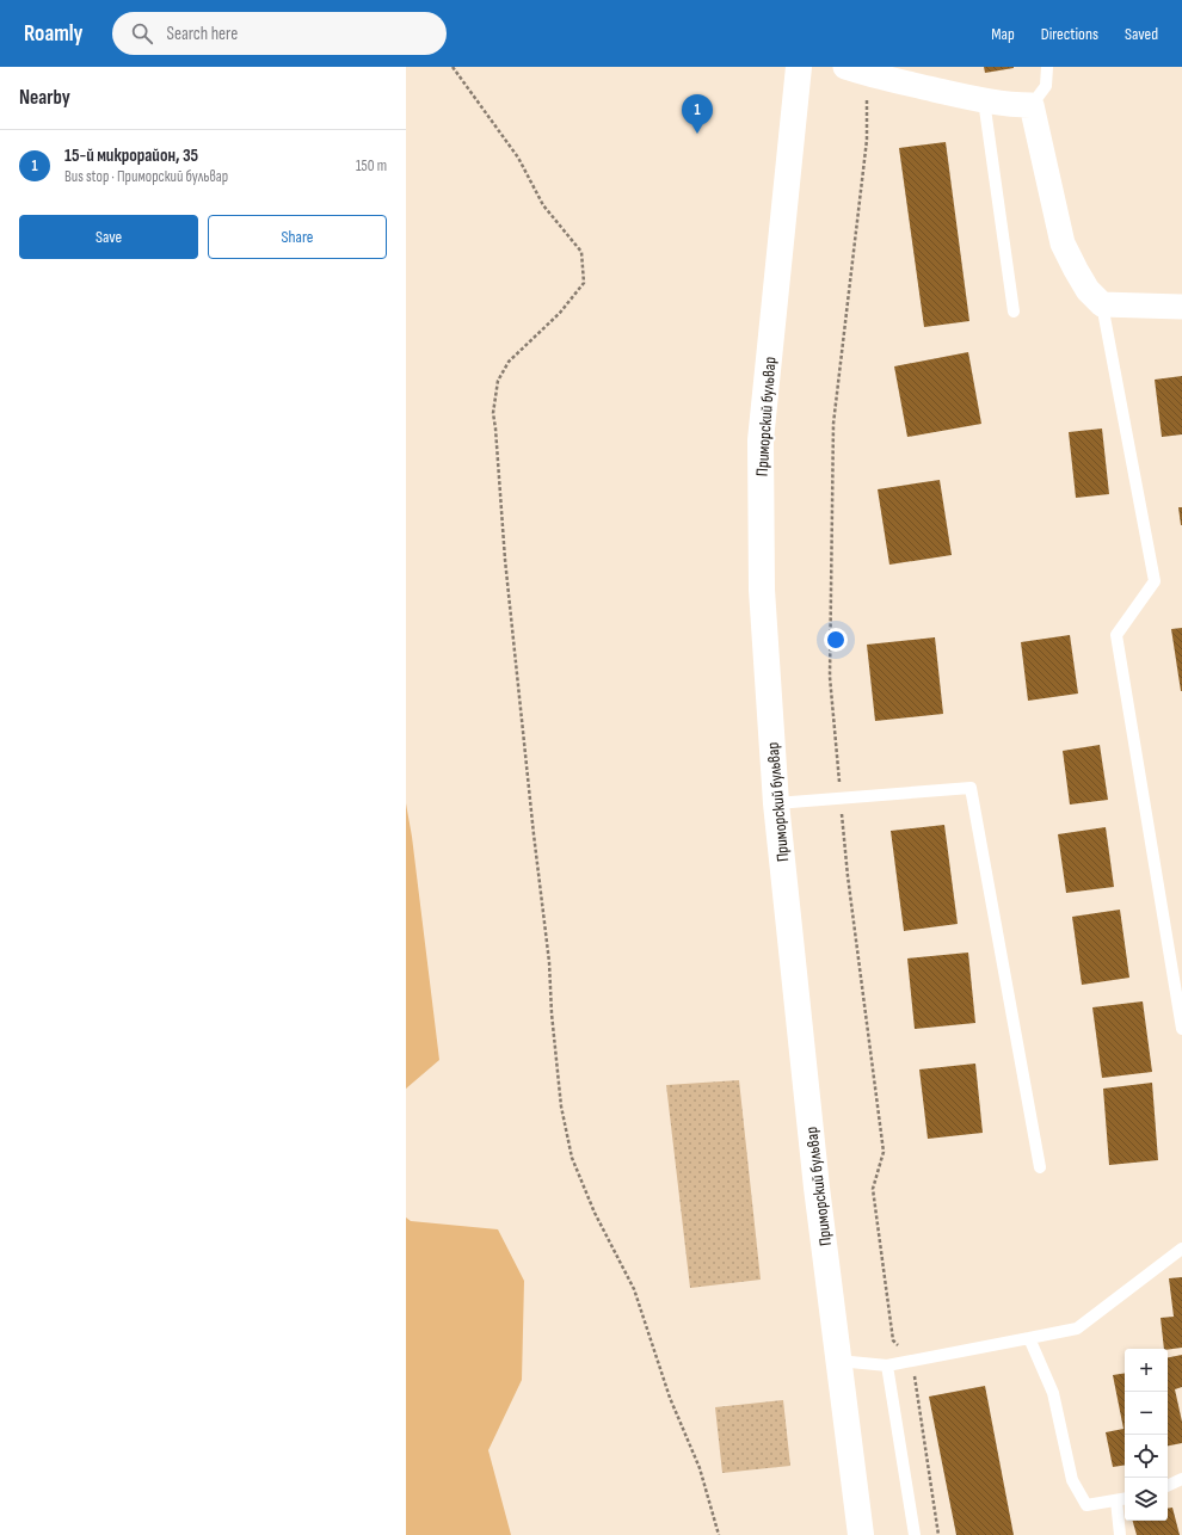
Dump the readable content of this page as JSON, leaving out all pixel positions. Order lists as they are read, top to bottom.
{
  "streets": {
    "street": ["Приморский бульвар"]
  },
  "page": {
    "header": "Roamly",
    "search": "Search here",
    "nav": ["Map", "Directions", "Saved"],
    "heading": "Nearby",
    "pins": "1",
    "list": [
      {
        "mark": "1",
        "name": "15-й микрорайон, 35",
        "note": "Bus stop · Приморский бульвар",
        "value": "150 m"
      }
    ],
    "buttons": ["Save", "Share"],
    "map_buttons": ["+", "−"]
  }
}
